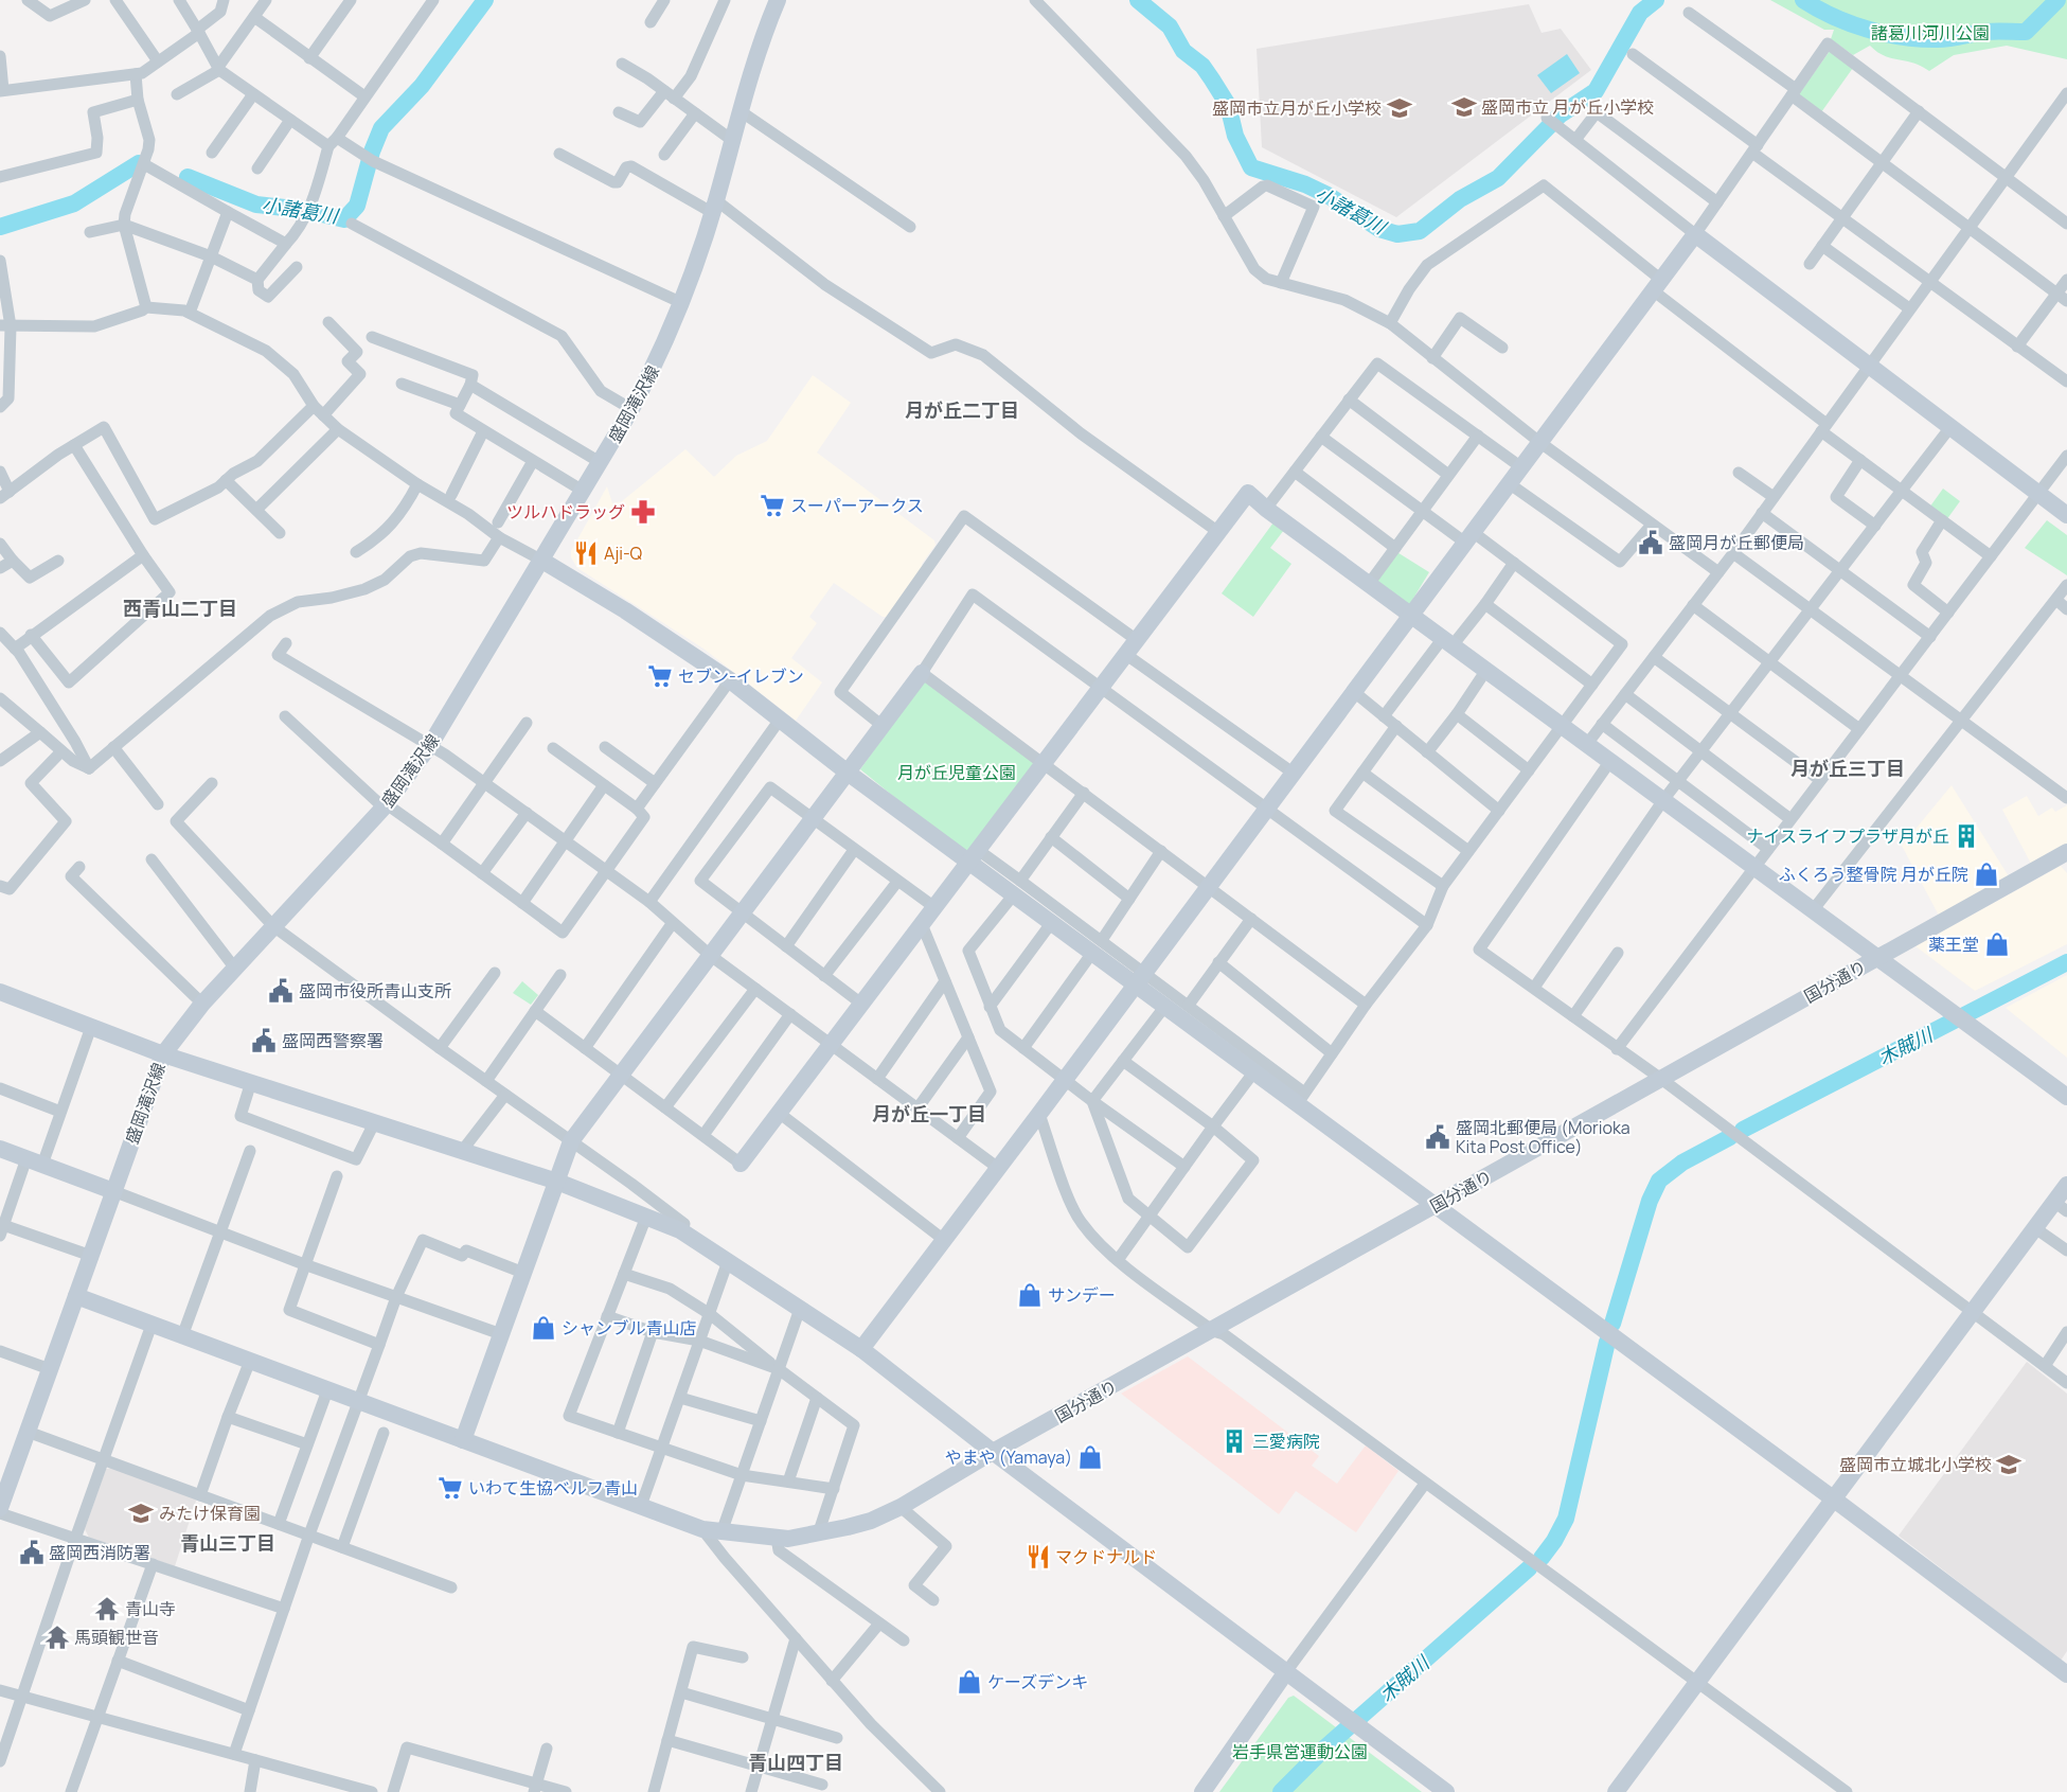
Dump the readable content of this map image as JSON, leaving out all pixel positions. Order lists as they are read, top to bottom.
{
  "streets": {
    "street": ["盛岡滝沢線", "国分通り"]
  },
  "crossings": [
    ["盛岡滝沢線", "国分通り"]
  ],
  "districts": [
    "月が丘二丁目",
    "西青山二丁目",
    "月が丘三丁目",
    "月が丘一丁目",
    "青山三丁目",
    "青山四丁目"
  ],
  "water": ["小諸葛川", "木賊川"],
  "parks": ["諸葛川河川公園", "月が丘児童公園", "岩手県営運動公園"],
  "places": {
    "school or university": [
      "盛岡市立 月が丘小学校",
      "盛岡市立月が丘小学校",
      "盛岡市立城北小学校",
      "みたけ保育園"
    ],
    "supermarket": ["スーパーアークス", "セブン-イレブン", "いわて生協ベルフ青山"],
    "pharmacy": ["ツルハドラッグ"],
    "public building": [
      "盛岡月が丘郵便局",
      "盛岡市役所青山支所",
      "盛岡西警察署",
      "盛岡北郵便局 (Morioka Kita Post Office)",
      "盛岡西消防署"
    ],
    "restaurant": ["Aji-Q", "マクドナルド"],
    "building": ["ナイスライフプラザ月が丘", "三愛病院"],
    "shop": [
      "ふくろう整骨院 月が丘院",
      "薬王堂",
      "サンデー",
      "シャンブル青山店",
      "やまや (Yamaya)",
      "ケーズデンキ"
    ],
    "temple": ["青山寺", "馬頭観世音"]
  }
}
